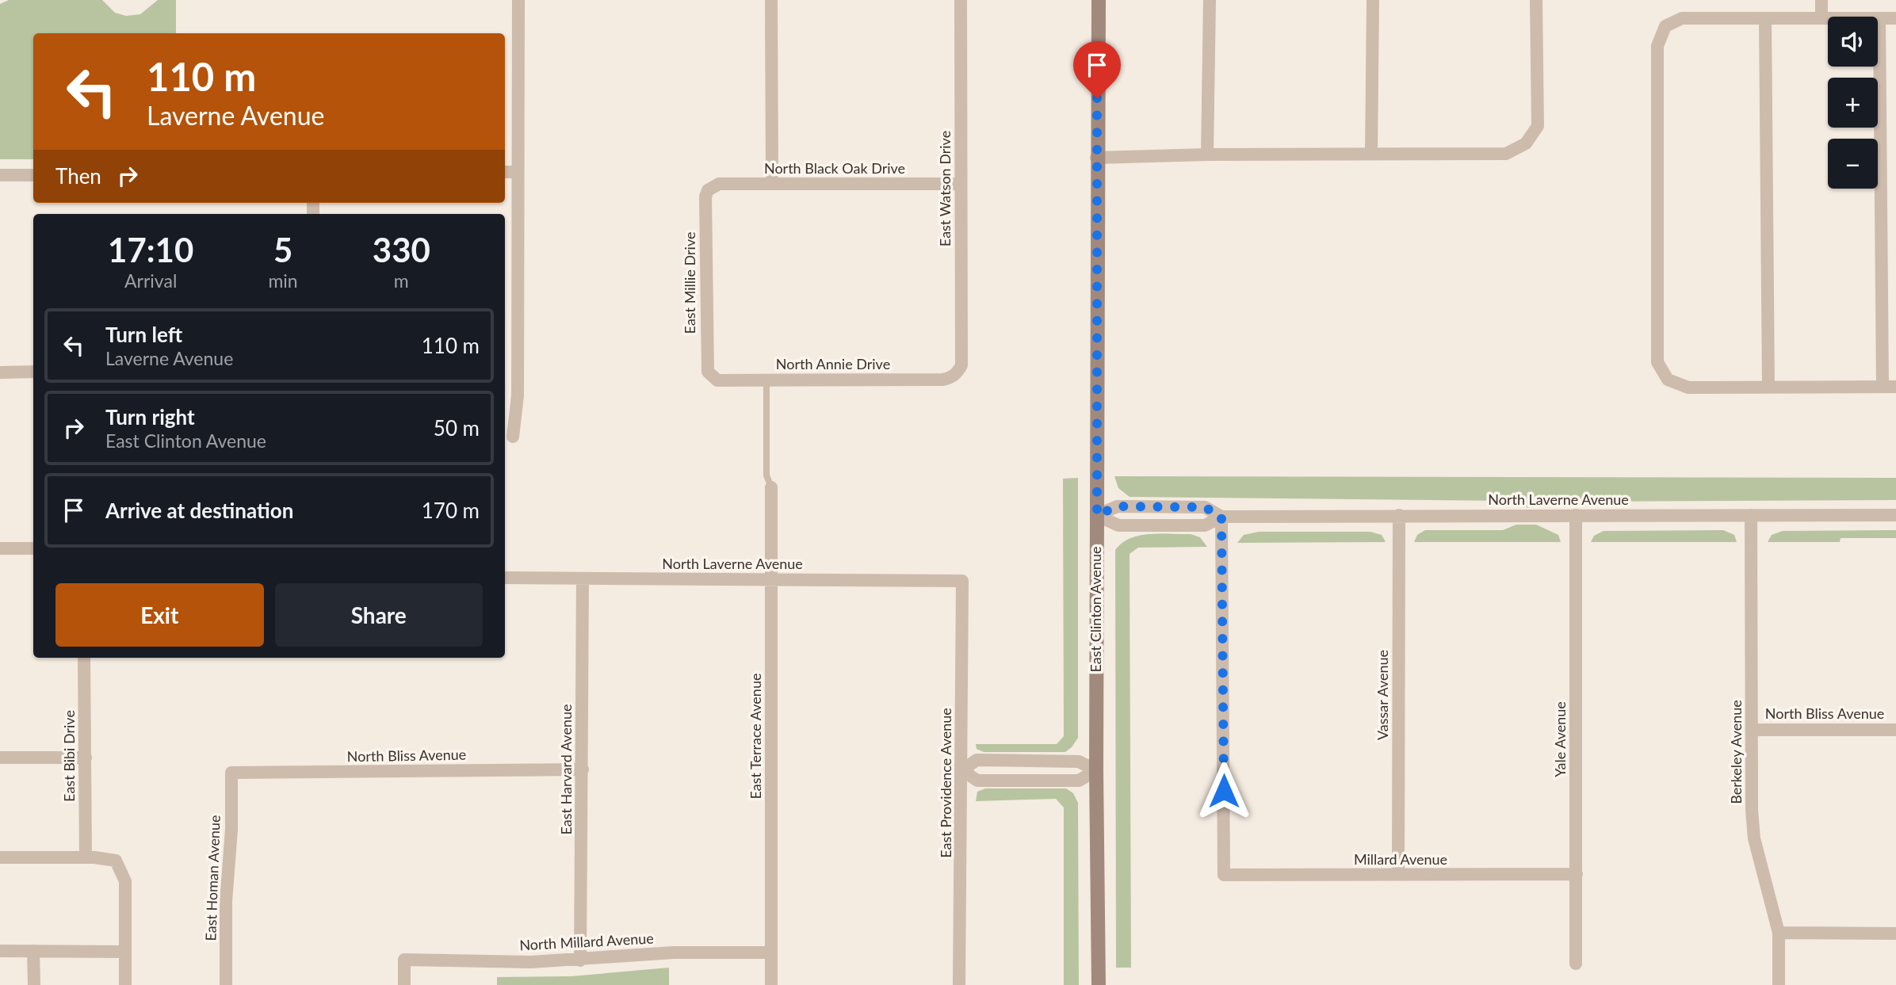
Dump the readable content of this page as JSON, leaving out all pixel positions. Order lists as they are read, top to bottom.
{
  "streets": {
    "street": [
      "North Black Oak Drive",
      "East Watson Drive",
      "East Millie Drive",
      "North Annie Drive",
      "North Laverne Avenue",
      "East Clinton Avenue",
      "Vassar Avenue",
      "North Bliss Avenue",
      "East Terrace Avenue",
      "Yale Avenue",
      "Berkeley Avenue",
      "East Bibi Drive",
      "East Harvard Avenue",
      "East Providence Avenue",
      "Millard Avenue",
      "East Homan Avenue",
      "North Millard Avenue"
    ]
  },
  "crossings": [
    ["North Black Oak Drive", "East Watson Drive"],
    ["North Black Oak Drive", "East Millie Drive"],
    ["East Watson Drive", "North Annie Drive"],
    ["East Millie Drive", "North Annie Drive"],
    ["North Laverne Avenue", "Vassar Avenue"],
    ["North Laverne Avenue", "East Terrace Avenue"],
    ["North Laverne Avenue", "Yale Avenue"],
    ["North Laverne Avenue", "Berkeley Avenue"],
    ["North Laverne Avenue", "East Harvard Avenue"],
    ["North Laverne Avenue", "East Providence Avenue"],
    ["North Laverne Avenue", "Millard Avenue"],
    ["Vassar Avenue", "Millard Avenue"],
    ["North Bliss Avenue", "Berkeley Avenue"],
    ["North Bliss Avenue", "East Harvard Avenue"],
    ["North Bliss Avenue", "East Homan Avenue"],
    ["East Terrace Avenue", "North Millard Avenue"],
    ["Yale Avenue", "Millard Avenue"],
    ["East Harvard Avenue", "North Millard Avenue"]
  ],
  "page": {
    "map_buttons": ["+", "−"],
    "turn": ["110 m", "Laverne Avenue"],
    "then": "Then",
    "eta": [
      "17:10",
      "Arrival",
      "5",
      "min",
      "330",
      "m"
    ],
    "list": [
      {
        "name": "Turn left",
        "note": "Laverne Avenue",
        "value": "110 m"
      },
      {
        "name": "Turn right",
        "note": "East Clinton Avenue",
        "value": "50 m"
      },
      {
        "name": "Arrive at destination",
        "value": "170 m"
      }
    ],
    "buttons": ["Exit", "Share"]
  }
}
